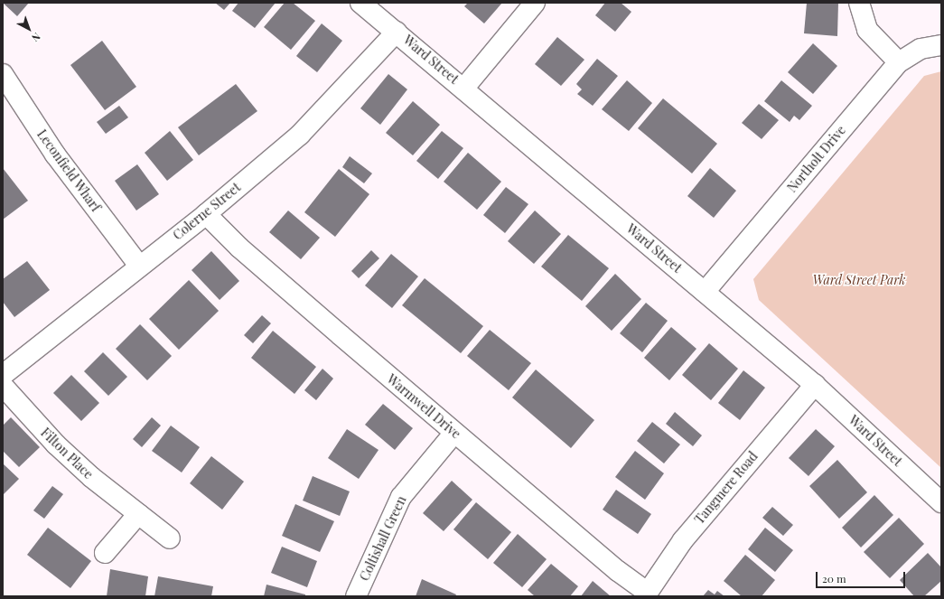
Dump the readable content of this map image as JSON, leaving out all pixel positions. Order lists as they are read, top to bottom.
{
  "streets": {
    "street": [
      "Ward Street",
      "Northolt Drive",
      "Leconfield Wharf",
      "Colerne Street",
      "Warmwell Drive",
      "Filton Place",
      "Tangmere Road",
      "Coltishall Green"
    ]
  },
  "crossings": [
    ["Ward Street", "Northolt Drive"],
    ["Ward Street", "Colerne Street"],
    ["Ward Street", "Tangmere Road"],
    ["Leconfield Wharf", "Colerne Street"],
    ["Colerne Street", "Warmwell Drive"],
    ["Warmwell Drive", "Tangmere Road"],
    ["Warmwell Drive", "Coltishall Green"]
  ],
  "parks": ["Ward Street Park"],
  "scale_bar": "20 m",
  "north": "bottom right"
}
